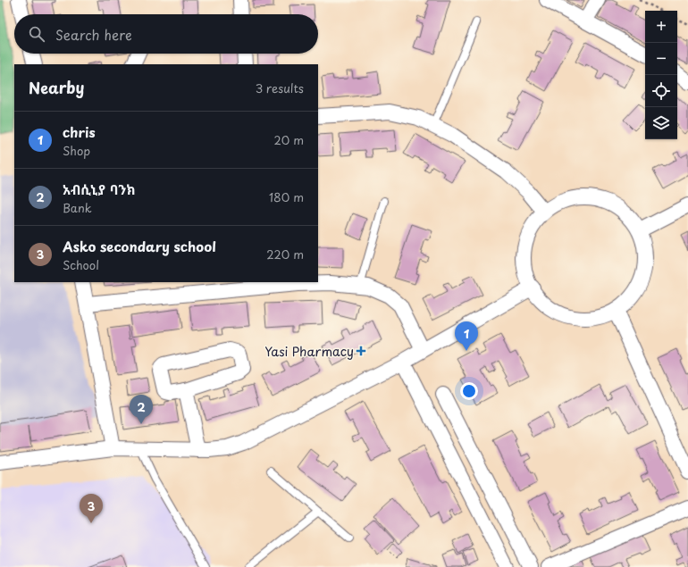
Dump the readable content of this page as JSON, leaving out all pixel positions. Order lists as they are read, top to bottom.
{
  "places": {
    "health": ["Yasi Pharmacy"]
  },
  "page": {
    "map_buttons": ["+", "−"],
    "search": "Search here",
    "heading": ["Nearby", "3 results"],
    "list": [
      {
        "mark": "1",
        "name": "chris",
        "note": "Shop",
        "value": "20 m"
      },
      {
        "mark": "2",
        "name": "አብሲኒያ ባንክ",
        "note": "Bank",
        "value": "180 m"
      },
      {
        "mark": "3",
        "name": "Asko secondary school",
        "note": "School",
        "value": "220 m"
      }
    ],
    "pins": ["1", "2", "3"]
  }
}
